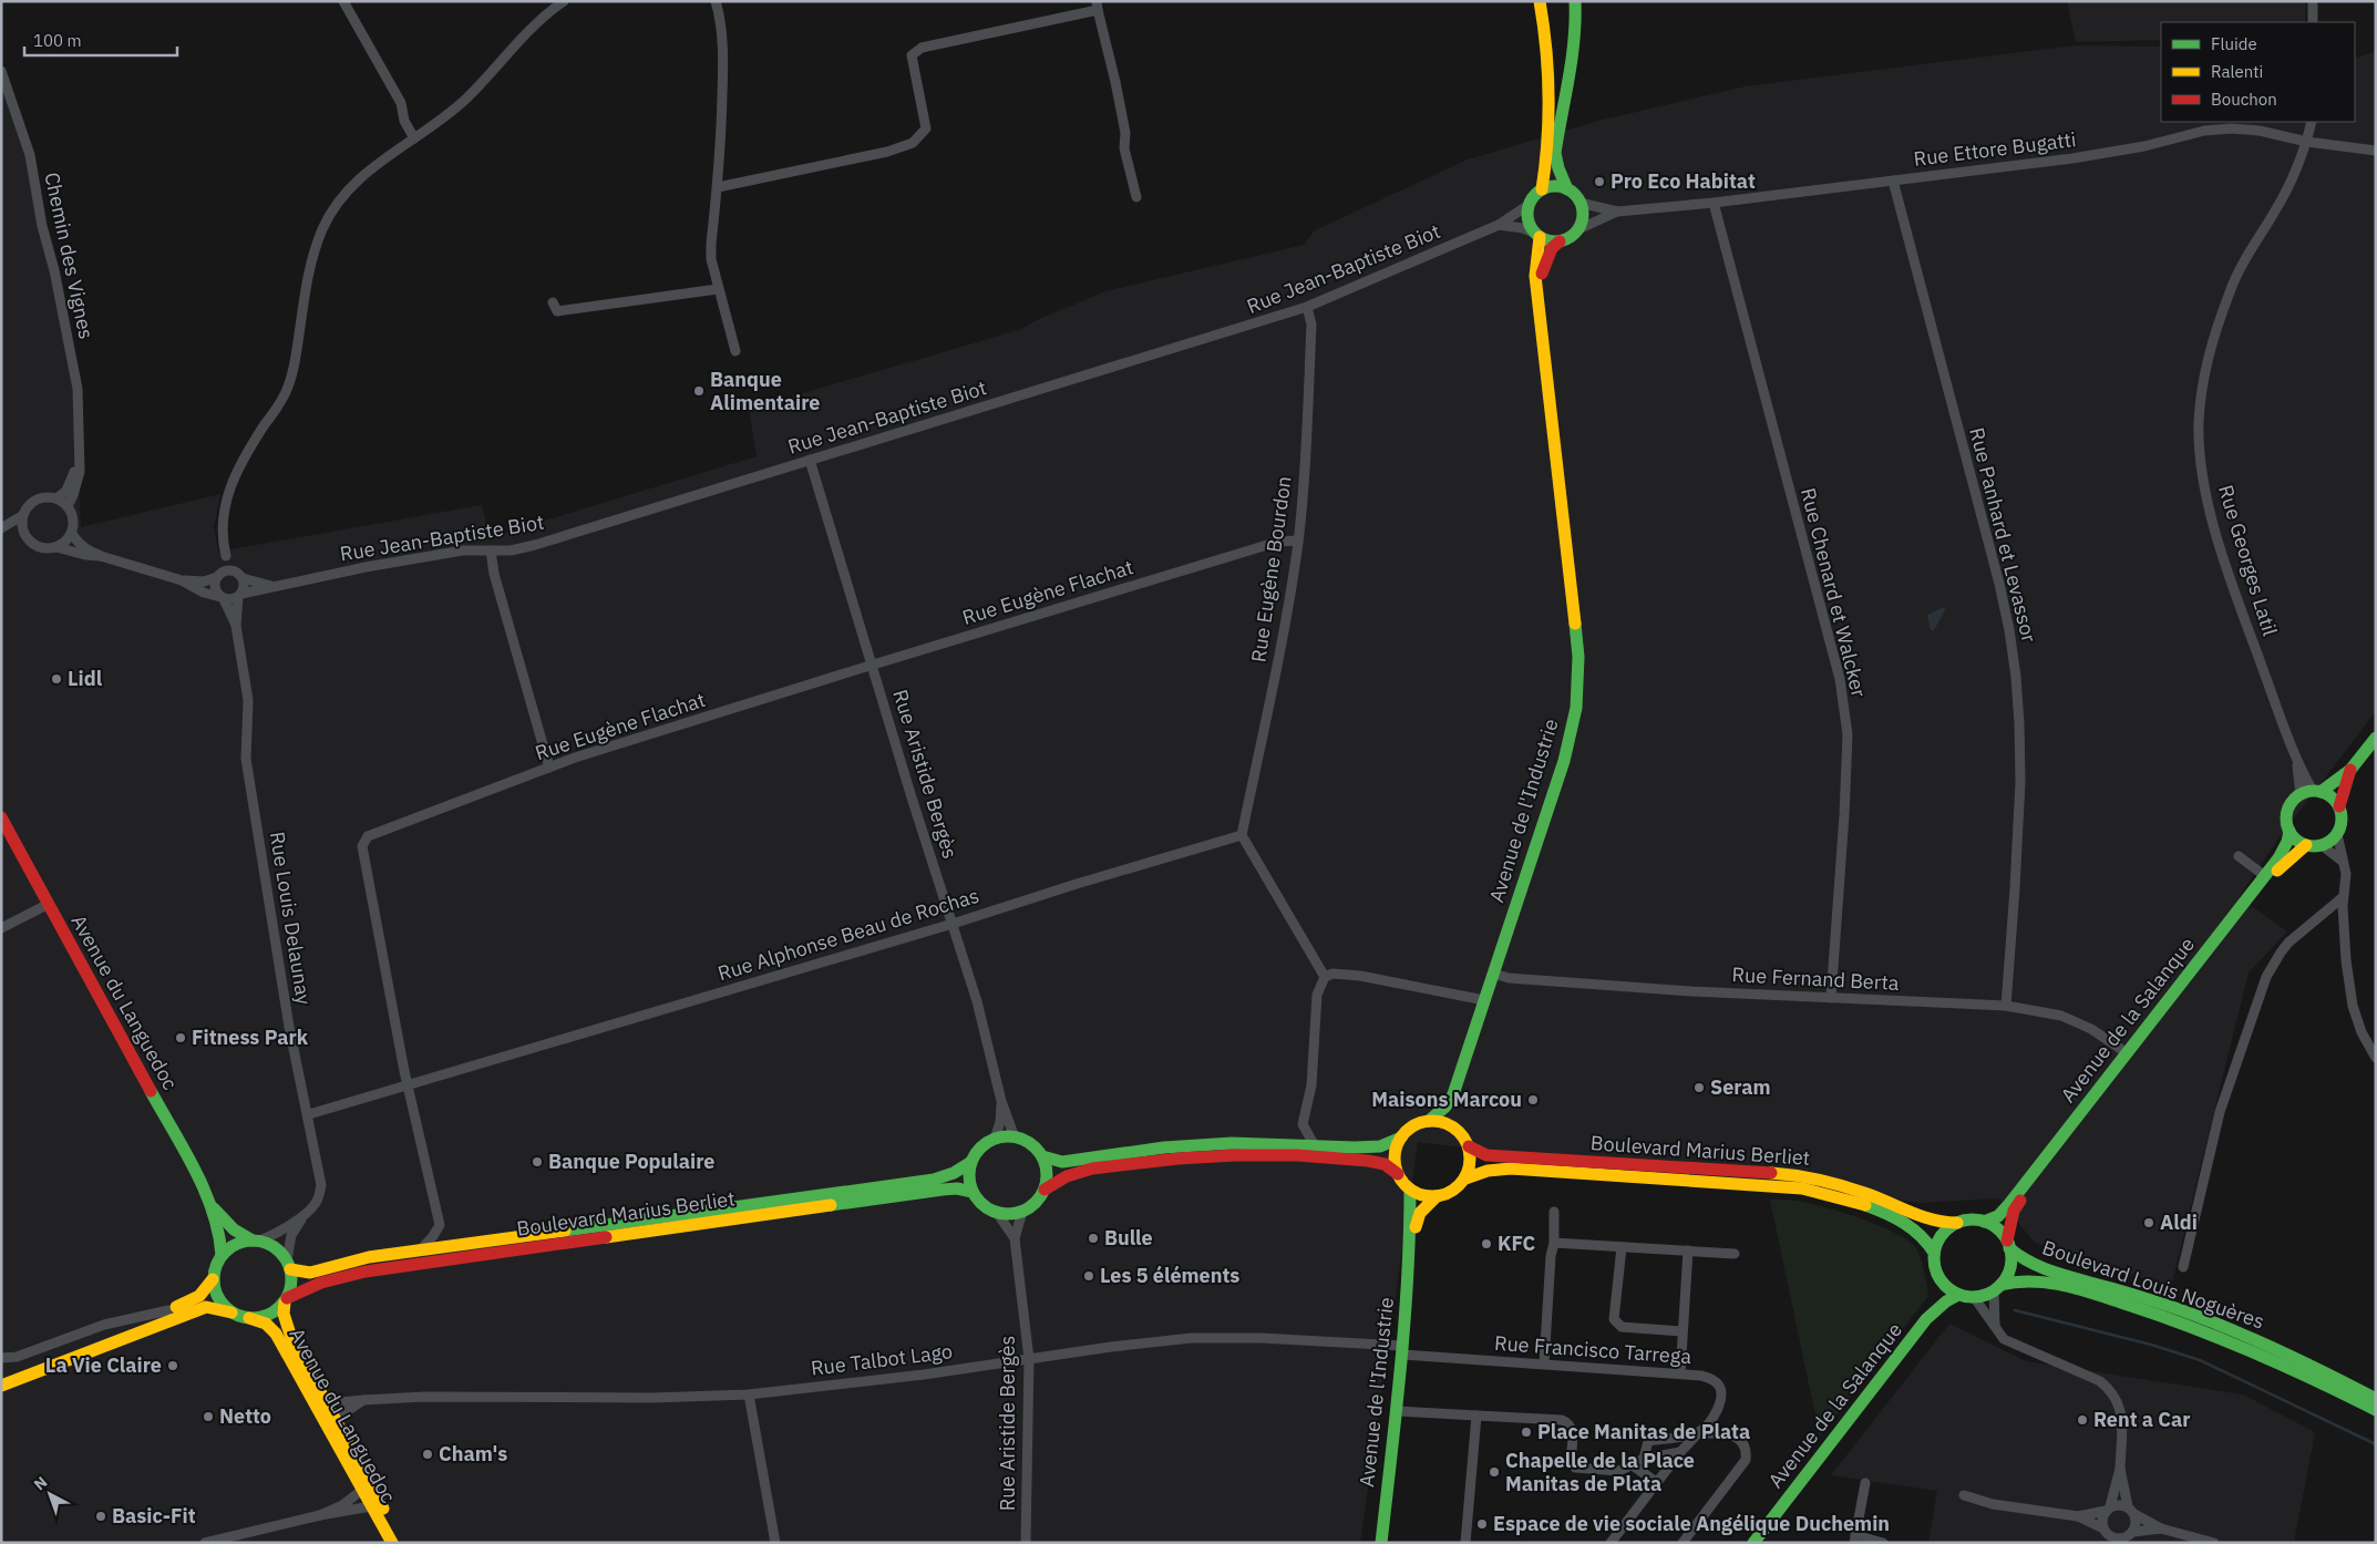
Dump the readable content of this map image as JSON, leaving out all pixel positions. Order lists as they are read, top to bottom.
{
  "streets": {
    "main road": [
      "Avenue de l'Industrie",
      "Avenue du Languedoc",
      "Avenue de la Salanque",
      "Boulevard Marius Berliet",
      "Boulevard Louis Noguères"
    ],
    "street": [
      "Rue Ettore Bugatti",
      "Chemin des Vignes",
      "Rue Jean-Baptiste Biot",
      "Rue Panhard et Levassor",
      "Rue Georges Latil",
      "Rue Eugène Bourdon",
      "Rue Eugène Flachat",
      "Rue Chenard et Walcker",
      "Rue Aristide Bergès",
      "Rue Louis Delaunay",
      "Rue Alphonse Beau de Rochas",
      "Rue Fernand Berta",
      "Rue Francisco Tarrega",
      "Rue Talbot Lago"
    ]
  },
  "crossings": [
    ["Rue Ettore Bugatti", "Rue Jean-Baptiste Biot"],
    ["Rue Ettore Bugatti", "Rue Panhard et Levassor"],
    ["Rue Ettore Bugatti", "Rue Georges Latil"],
    ["Rue Ettore Bugatti", "Rue Chenard et Walcker"],
    ["Rue Ettore Bugatti", "Avenue de l'Industrie"],
    ["Rue Jean-Baptiste Biot", "Rue Eugène Bourdon"],
    ["Rue Jean-Baptiste Biot", "Rue Aristide Bergès"],
    ["Rue Jean-Baptiste Biot", "Avenue de l'Industrie"],
    ["Rue Jean-Baptiste Biot", "Rue Louis Delaunay"],
    ["Rue Panhard et Levassor", "Rue Fernand Berta"],
    ["Rue Georges Latil", "Avenue de la Salanque"],
    ["Rue Eugène Bourdon", "Rue Eugène Flachat"],
    ["Rue Eugène Bourdon", "Rue Alphonse Beau de Rochas"],
    ["Rue Eugène Flachat", "Rue Aristide Bergès"],
    ["Rue Eugène Flachat", "Rue Alphonse Beau de Rochas"],
    ["Rue Eugène Flachat", "Boulevard Marius Berliet"],
    ["Rue Chenard et Walcker", "Rue Fernand Berta"],
    ["Rue Aristide Bergès", "Rue Alphonse Beau de Rochas"],
    ["Rue Aristide Bergès", "Boulevard Marius Berliet"],
    ["Rue Aristide Bergès", "Rue Talbot Lago"],
    ["Avenue de l'Industrie", "Rue Fernand Berta"],
    ["Avenue de l'Industrie", "Boulevard Marius Berliet"],
    ["Avenue de l'Industrie", "Rue Francisco Tarrega"],
    ["Avenue de l'Industrie", "Rue Talbot Lago"],
    ["Rue Louis Delaunay", "Rue Alphonse Beau de Rochas"],
    ["Rue Louis Delaunay", "Avenue du Languedoc"],
    ["Rue Louis Delaunay", "Boulevard Marius Berliet"],
    ["Rue Fernand Berta", "Avenue de la Salanque"],
    ["Avenue du Languedoc", "Boulevard Marius Berliet"],
    ["Avenue du Languedoc", "Rue Talbot Lago"],
    ["Avenue de la Salanque", "Boulevard Marius Berliet"],
    ["Avenue de la Salanque", "Boulevard Louis Noguères"],
    ["Boulevard Marius Berliet", "Boulevard Louis Noguères"],
    ["Rue Francisco Tarrega", "Rue Talbot Lago"]
  ],
  "places": [
    "Pro Eco Habitat",
    "Banque Alimentaire",
    "Lidl",
    "Fitness Park",
    "Seram",
    "Maisons Marcou",
    "Banque Populaire",
    "Aldi",
    "Bulle",
    "KFC",
    "Les 5 éléments",
    "La Vie Claire",
    "Netto",
    "Rent a Car",
    "Place Manitas de Plata",
    "Cham's",
    "Chapelle de la Place Manitas de Plata",
    "Basic-Fit",
    "Espace de vie sociale Angélique Duchemin"
  ],
  "legend": ["Fluide", "Ralenti", "Bouchon"],
  "scale_bar": "100 m",
  "north": "top left"
}
